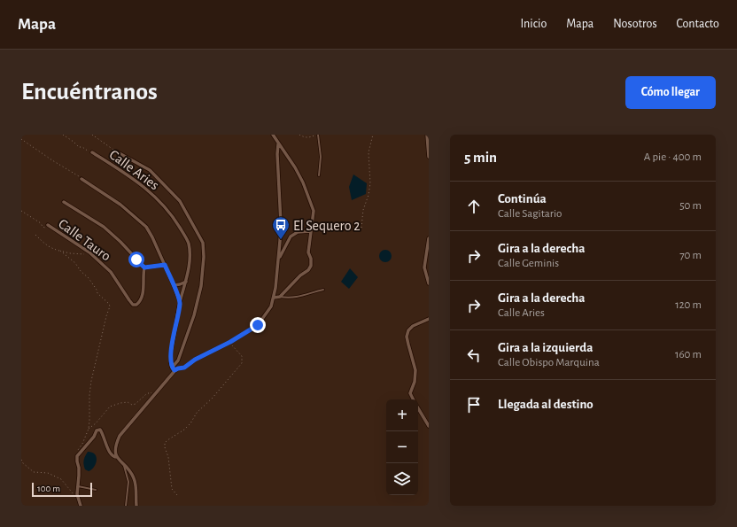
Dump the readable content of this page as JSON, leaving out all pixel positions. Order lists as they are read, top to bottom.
{
  "streets": {
    "street": ["Calle Aries", "Calle Tauro"]
  },
  "places": {
    "bus stop": ["El Sequero 2"]
  },
  "scale_bar": "100 m",
  "page": {
    "header": "Mapa",
    "nav": [
      "Inicio",
      "Mapa",
      "Nosotros",
      "Contacto"
    ],
    "buttons": "Cómo llegar",
    "title": "Encuéntranos",
    "heading": ["5 min", "A pie · 400 m"],
    "list": [
      ["Continúa", "Calle Sagitario", "50 m"],
      ["Gira a la derecha", "Calle Geminis", "70 m"],
      ["Gira a la derecha", "Calle Aries", "120 m"],
      ["Gira a la izquierda", "Calle Obispo Marquina", "160 m"],
      "Llegada al destino"
    ],
    "map_buttons": ["+", "−"],
    "scale": "100 m"
  }
}
